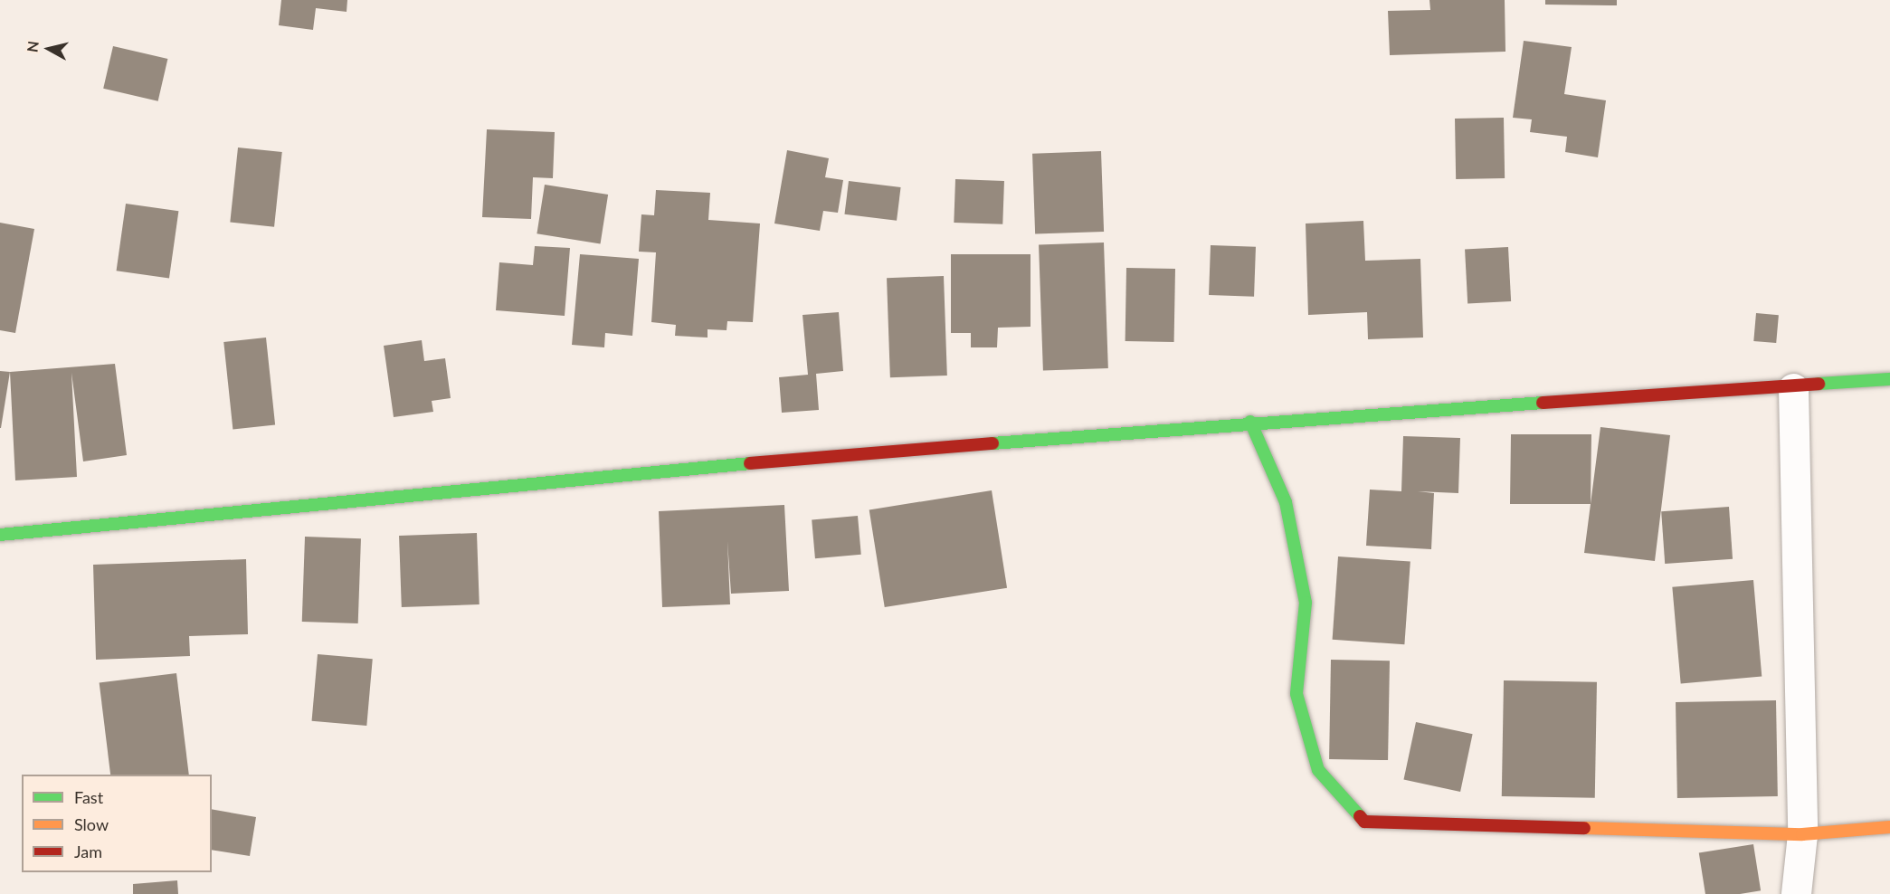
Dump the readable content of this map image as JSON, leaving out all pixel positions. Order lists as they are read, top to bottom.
{
  "legend": ["Fast", "Slow", "Jam"],
  "north": "left"
}
